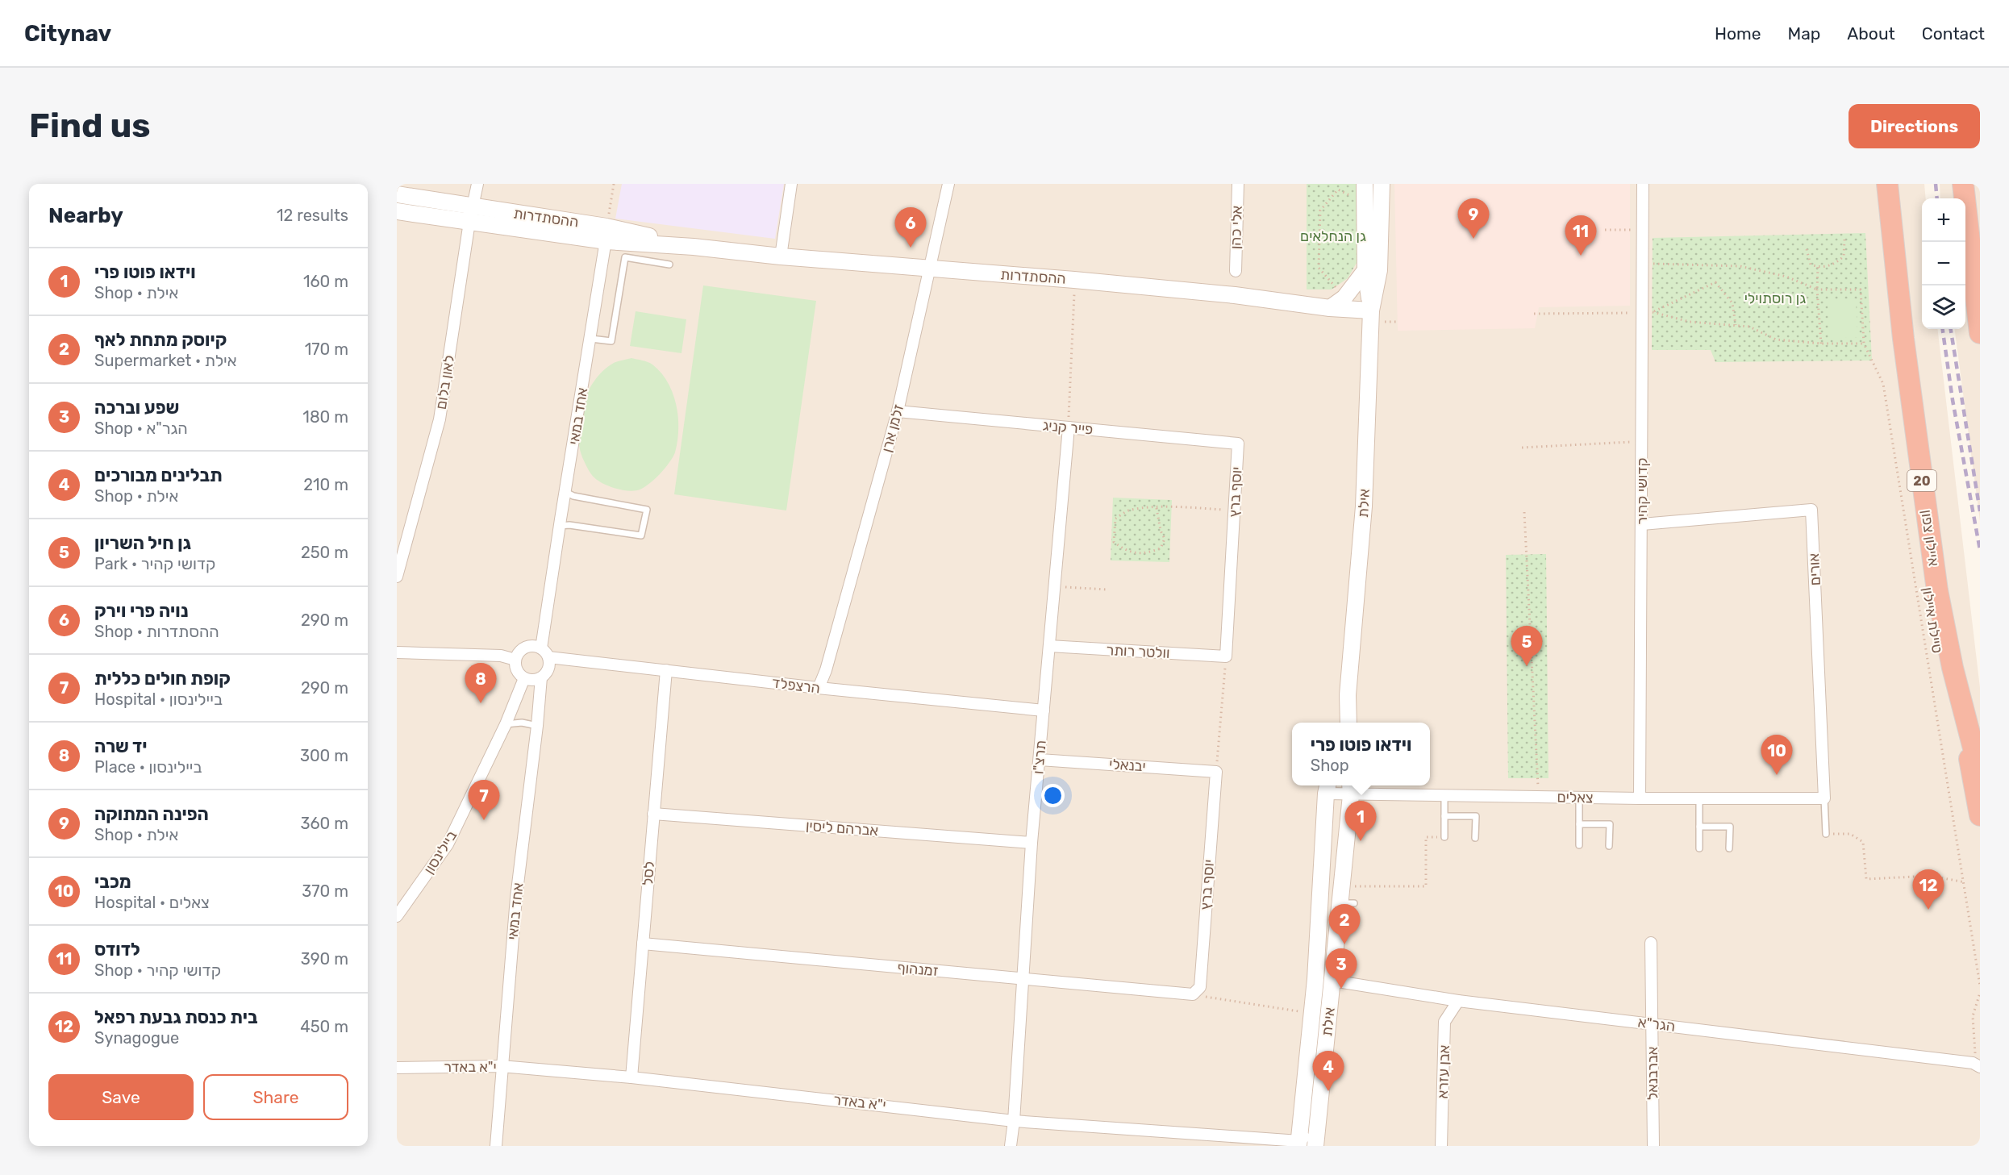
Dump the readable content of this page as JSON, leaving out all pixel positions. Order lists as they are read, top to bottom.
{
  "streets": {
    "highway": ["20", "איילון צפון"],
    "street": [
      "ההסתדרות",
      "אלי כהן",
      "לאון בלום",
      "אחד במאי",
      "פייר קניג",
      "זלמן ארן",
      "קדושי קהיר",
      "יוסף ברץ",
      "אילת",
      "אורים",
      "וולטר רותר",
      "הרצפלד",
      "תרצ\"ו",
      "יבנאלי",
      "צאלים",
      "אברהם ליסין",
      "ביילינסון",
      "לסל",
      "זמנהוף",
      "הגר\"א",
      "י\"א באדר",
      "אבן עזרא",
      "אברבנאל"
    ],
    "path": ["טיילת איילון"]
  },
  "crossings": [
    ["ההסתדרות", "לאון בלום"],
    ["ההסתדרות", "אחד במאי"],
    ["ההסתדרות", "זלמן ארן"],
    ["ההסתדרות", "אילת"],
    ["אחד במאי", "הרצפלד"],
    ["אחד במאי", "ביילינסון"],
    ["אחד במאי", "י\"א באדר"],
    ["פייר קניג", "זלמן ארן"],
    ["פייר קניג", "יוסף ברץ"],
    ["פייר קניג", "תרצ\"ו"],
    ["זלמן ארן", "הרצפלד"],
    ["קדושי קהיר", "אורים"],
    ["קדושי קהיר", "צאלים"],
    ["יוסף ברץ", "וולטר רותר"],
    ["יוסף ברץ", "יבנאלי"],
    ["יוסף ברץ", "זמנהוף"],
    ["אילת", "צאלים"],
    ["אילת", "הגר\"א"],
    ["אילת", "י\"א באדר"],
    ["אורים", "צאלים"],
    ["וולטר רותר", "תרצ\"ו"],
    ["הרצפלד", "תרצ\"ו"],
    ["הרצפלד", "ביילינסון"],
    ["הרצפלד", "לסל"],
    ["תרצ\"ו", "יבנאלי"],
    ["תרצ\"ו", "אברהם ליסין"],
    ["תרצ\"ו", "זמנהוף"],
    ["תרצ\"ו", "י\"א באדר"],
    ["אברהם ליסין", "לסל"],
    ["לסל", "זמנהוף"],
    ["לסל", "י\"א באדר"],
    ["הגר\"א", "אבן עזרא"],
    ["הגר\"א", "אברבנאל"]
  ],
  "parks": ["גן הנחלאים", "גן רוסתוילי"],
  "page": {
    "header": "Citynav",
    "nav": [
      "Home",
      "Map",
      "About",
      "Contact"
    ],
    "buttons": [
      "Directions",
      ["Save", "Share"]
    ],
    "title": "Find us",
    "heading": ["Nearby", "12 results"],
    "map_buttons": ["+", "−"],
    "pins": [
      "9",
      "6",
      "11",
      "5",
      "8",
      "10",
      "7",
      "1",
      "12",
      "2",
      "3",
      "4"
    ],
    "list": [
      {
        "mark": "1",
        "name": "וידאו פוטו פרי",
        "note": "Shop · אילת",
        "value": "160 m"
      },
      {
        "mark": "2",
        "name": "קיוסק מתחת לאף",
        "note": "Supermarket · אילת",
        "value": "170 m"
      },
      {
        "mark": "3",
        "name": "שפע וברכה",
        "note": "Shop · הגר\"א",
        "value": "180 m"
      },
      {
        "mark": "4",
        "name": "תבלינים מבורכים",
        "note": "Shop · אילת",
        "value": "210 m"
      },
      {
        "mark": "5",
        "name": "גן חיל השריון",
        "note": "Park · קדושי קהיר",
        "value": "250 m"
      },
      {
        "mark": "6",
        "name": "נויה פרי וירק",
        "note": "Shop · ההסתדרות",
        "value": "290 m"
      },
      {
        "mark": "7",
        "name": "קופת חולים כללית",
        "note": "Hospital · ביילינסון",
        "value": "290 m"
      },
      {
        "mark": "8",
        "name": "יד שרה",
        "note": "Place · ביילינסון",
        "value": "300 m"
      },
      {
        "mark": "9",
        "name": "הפינה המתוקה",
        "note": "Shop · אילת",
        "value": "360 m"
      },
      {
        "mark": "10",
        "name": "מכבי",
        "note": "Hospital · צאלים",
        "value": "370 m"
      },
      {
        "mark": "11",
        "name": "לדודס",
        "note": "Shop · קדושי קהיר",
        "value": "390 m"
      },
      {
        "mark": "12",
        "name": "בית כנסת גבעת רפאל",
        "note": "Synagogue",
        "value": "450 m"
      }
    ],
    "popup": ["וידאו פוטו פרי", "Shop"]
  }
}
